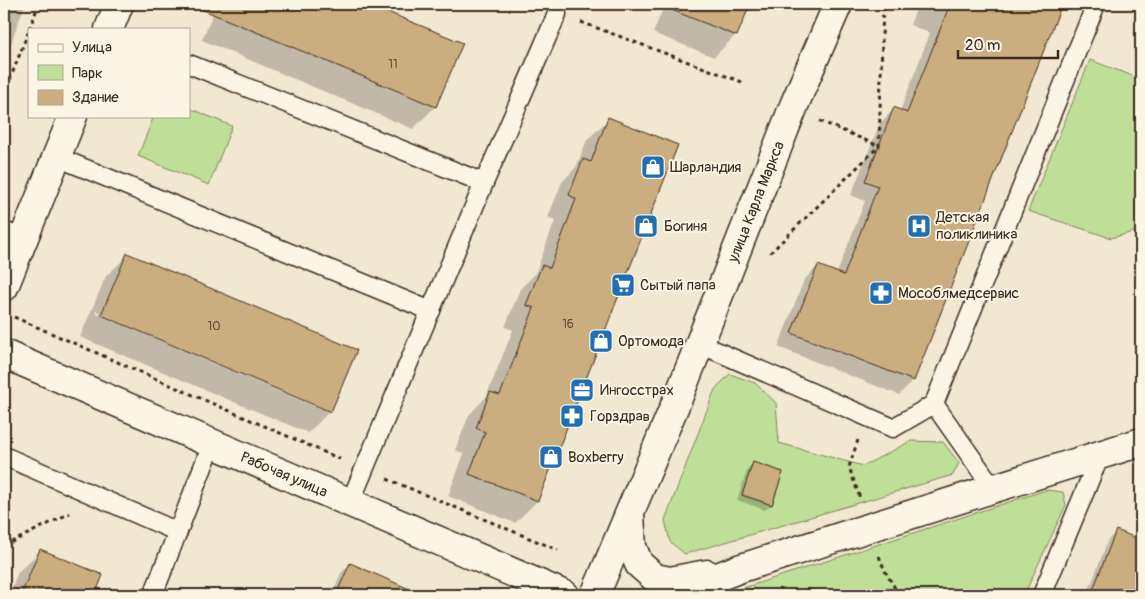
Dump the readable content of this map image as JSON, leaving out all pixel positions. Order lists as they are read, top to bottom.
{
  "streets": {
    "street": ["улица Карла Маркса", "Рабочая улица"]
  },
  "places": {
    "shop": [
      "Шарландия",
      "Богиня",
      "Ортомода",
      "Boxberry"
    ],
    "hospital": ["Детская поликлиника"],
    "supermarket": ["Сытый папа"],
    "pharmacy": ["Мособлмедсервис", "Горздрав"],
    "office": ["Ингосстрах"]
  },
  "house_numbers": ["11", "16", "10"],
  "legend": ["Улица", "Парк", "Здание"],
  "scale_bar": "20 m"
}
